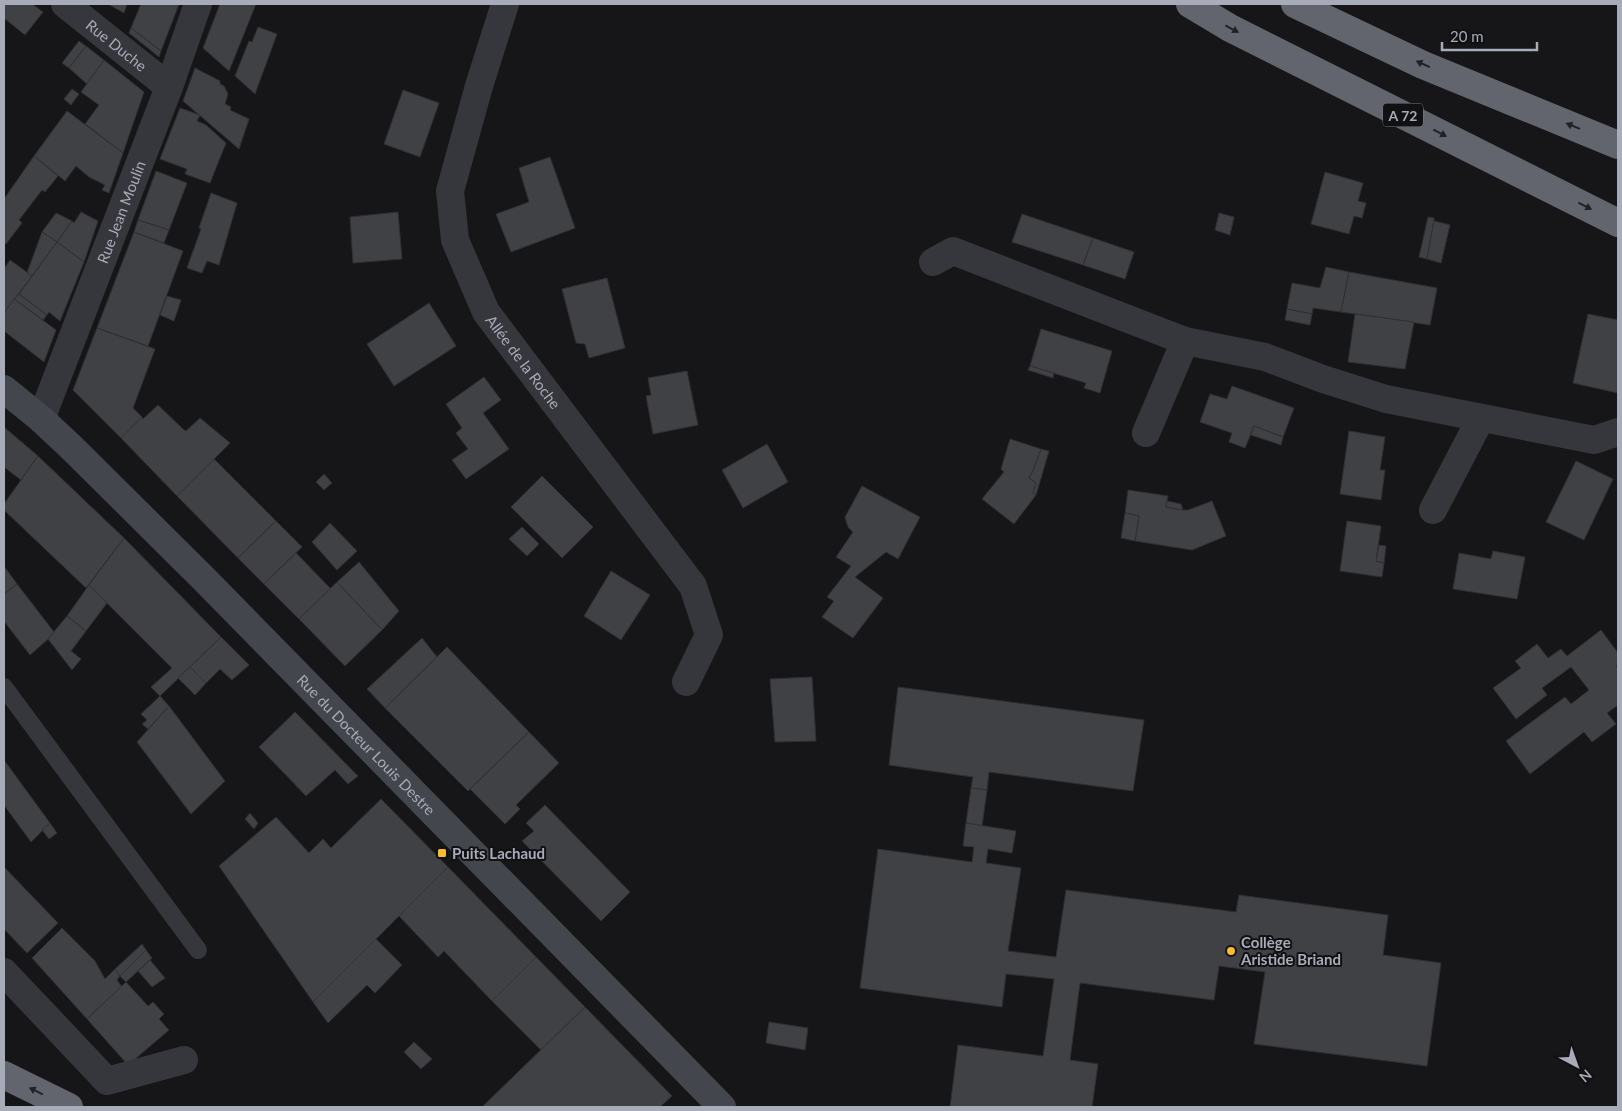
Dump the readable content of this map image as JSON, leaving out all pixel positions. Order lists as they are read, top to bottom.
{
  "streets": {
    "highway": ["A 72"],
    "street": [
      "Rue Duche",
      "Rue Jean Moulin",
      "Allée de la Roche",
      "Rue du Docteur Louis Destre"
    ]
  },
  "crossings": [
    ["Rue Duche", "Rue Jean Moulin"],
    ["Rue Jean Moulin", "Rue du Docteur Louis Destre"]
  ],
  "places": {
    "transit": ["Puits Lachaud"],
    "other": ["Collège Aristide Briand"]
  },
  "scale_bar": "20 m",
  "north": "bottom right"
}
